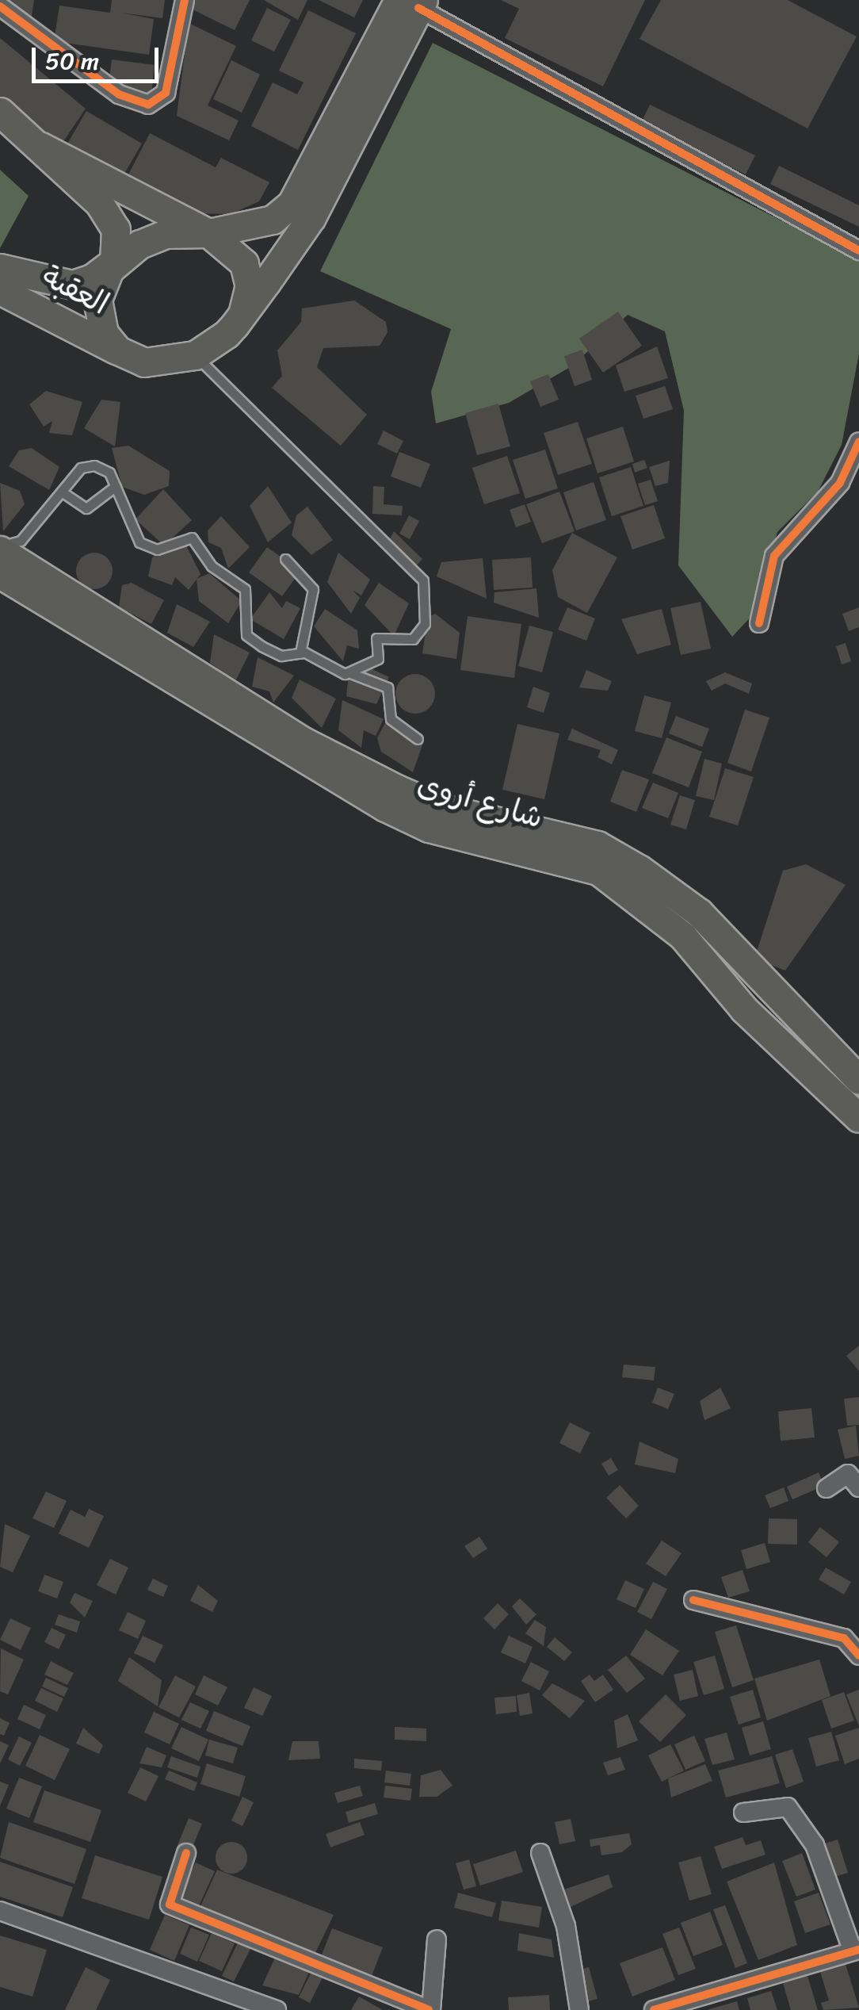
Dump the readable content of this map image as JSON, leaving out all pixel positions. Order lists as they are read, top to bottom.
{
  "streets": {
    "main road": ["العقبة", "شارع أروى"]
  },
  "scale_bar": "50 m"
}
